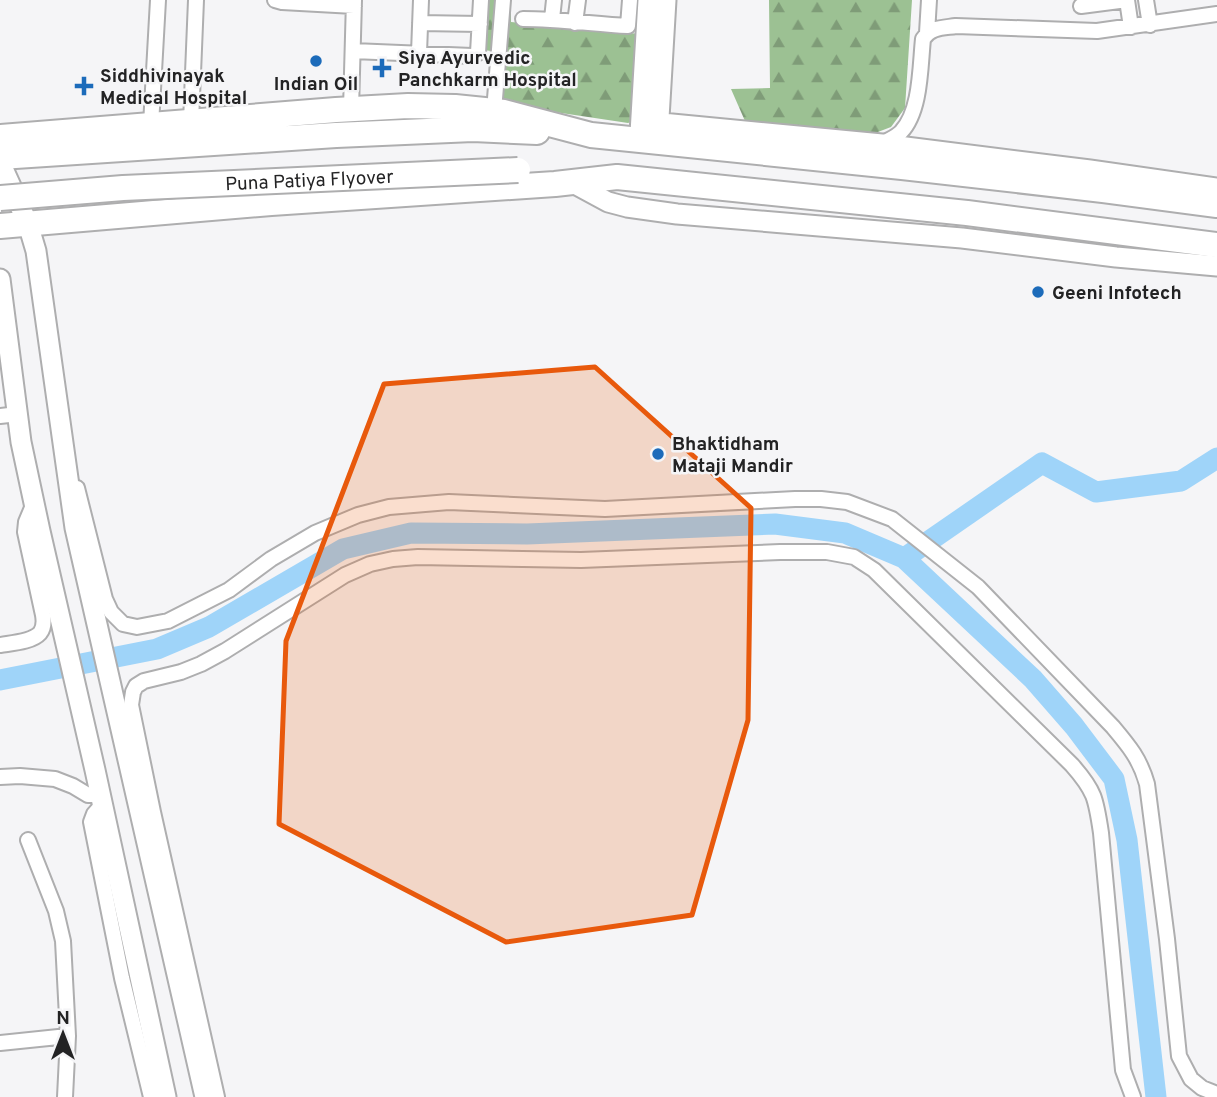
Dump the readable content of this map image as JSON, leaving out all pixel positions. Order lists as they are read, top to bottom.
{
  "streets": {
    "highway": ["Puna Patiya Flyover"]
  },
  "places": {
    "other": ["Indian Oil", "Geeni Infotech", "Bhaktidham Mataji Mandir"],
    "health": ["Siya Ayurvedic Panchkarm Hospital", "Siddhivinayak Medical Hospital"]
  },
  "north": "top"
}
